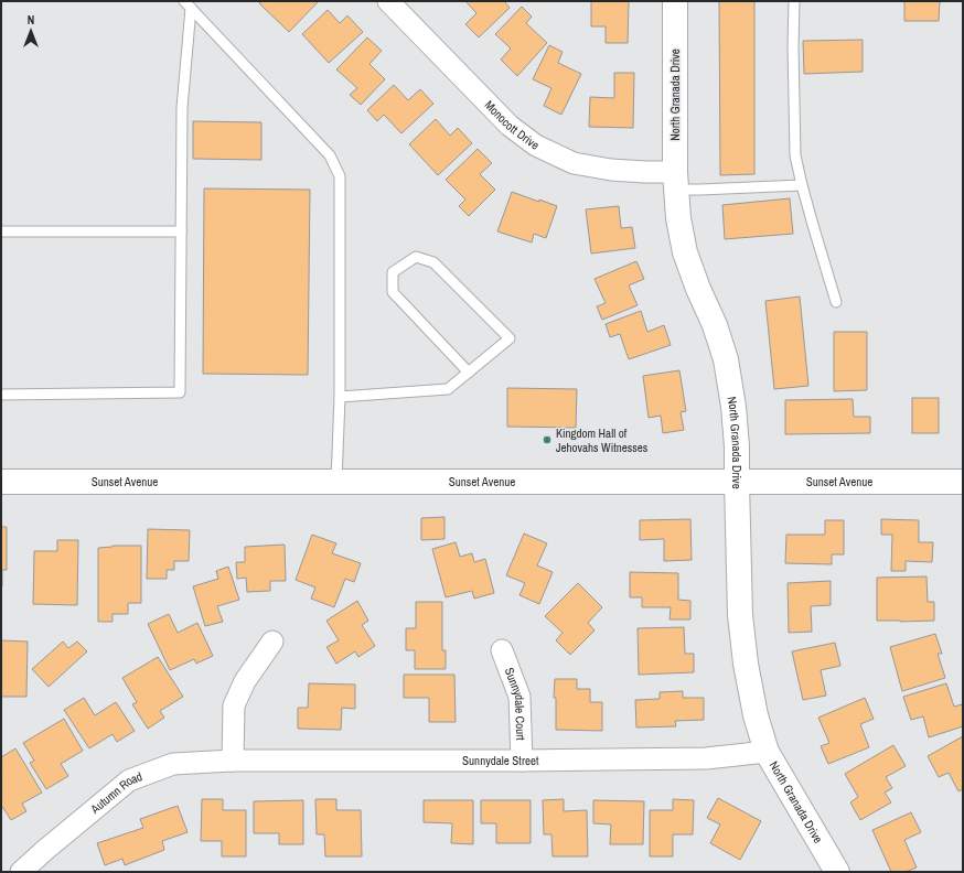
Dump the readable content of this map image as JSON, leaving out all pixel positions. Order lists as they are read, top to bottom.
{
  "streets": {
    "main road": ["North Granada Drive", "Sunset Avenue"],
    "street": [
      "Monocott Drive",
      "Sunnydale Court",
      "Sunnydale Street",
      "Autumn Road"
    ]
  },
  "crossings": [
    ["North Granada Drive", "Monocott Drive"],
    ["North Granada Drive", "Sunset Avenue"],
    ["North Granada Drive", "Sunnydale Street"],
    ["Sunnydale Court", "Sunnydale Street"],
    ["Sunnydale Street", "Autumn Road"]
  ],
  "places": ["Kingdom Hall of Jehovahs Witnesses"],
  "north": "top"
}
